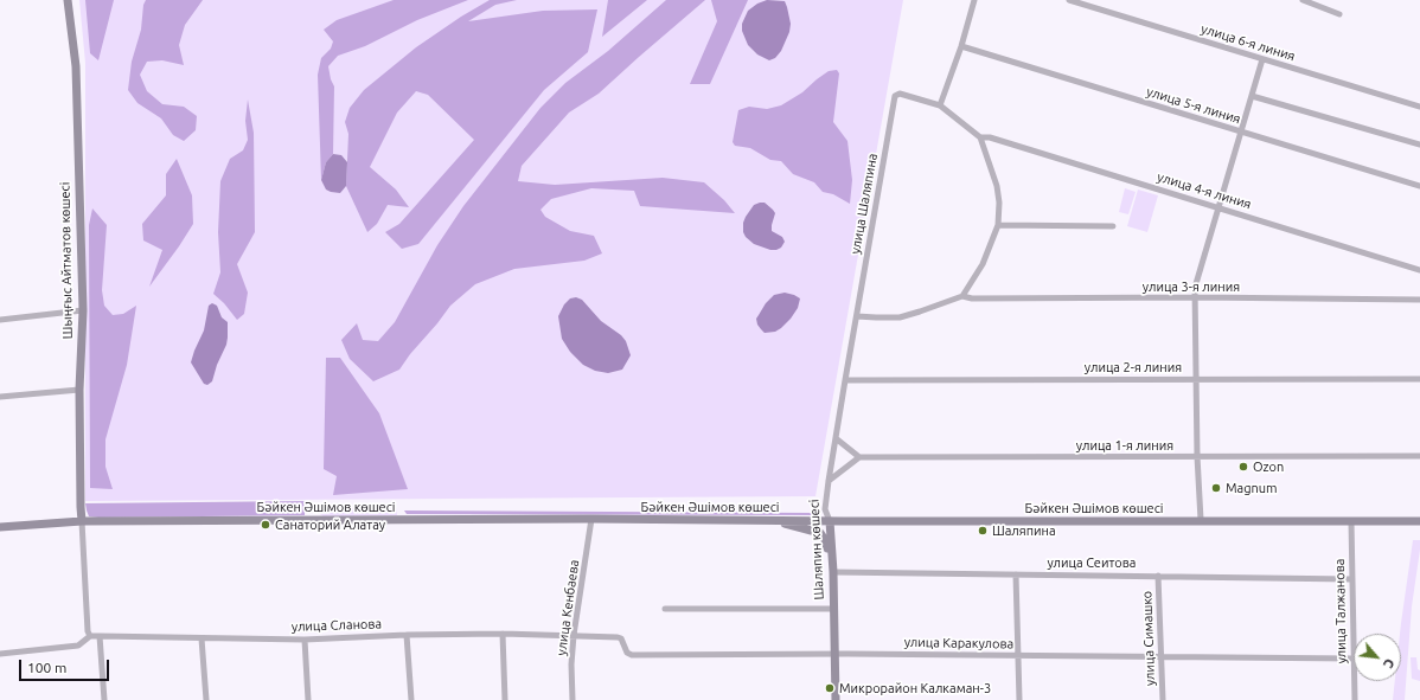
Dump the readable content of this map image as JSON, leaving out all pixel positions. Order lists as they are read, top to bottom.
{
  "streets": {
    "main road": ["Шыңғыс Айтматов көшесі", "Бәйкен Әшімов көшесі", "Шаляпин көшесі"],
    "street": [
      "улица 6-я линия",
      "улица 5-я линия",
      "улица 4-я линия",
      "улица Шаляпина",
      "улица 3-я линия",
      "улица 2-я линия",
      "улица 1-я линия",
      "улица Сеитова",
      "улица Кенбаева",
      "улица Талжанова",
      "улица Сланова",
      "улица Симашко",
      "улица Каракулова"
    ]
  },
  "crossings": [
    ["улица Шаляпина", "Шаляпин көшесі"],
    ["Шыңғыс Айтматов көшесі", "Бәйкен Әшімов көшесі"],
    ["улица 2-я линия", "Шаляпин көшесі"],
    ["Бәйкен Әшімов көшесі", "Шаляпин көшесі"],
    ["Бәйкен Әшімов көшесі", "улица Кенбаева"],
    ["Бәйкен Әшімов көшесі", "улица Талжанова"],
    ["Шаляпин көшесі", "улица Сеитова"],
    ["Шаляпин көшесі", "улица Каракулова"],
    ["улица Сеитова", "улица Талжанова"],
    ["улица Сеитова", "улица Симашко"],
    ["улица Кенбаева", "улица Сланова"],
    ["улица Кенбаева", "улица Каракулова"],
    ["улица Талжанова", "улица Каракулова"],
    ["улица Сланова", "улица Каракулова"],
    ["улица Симашко", "улица Каракулова"]
  ],
  "places": [
    "Ozon",
    "Magnum",
    "Санаторий Алатау",
    "Шаляпина",
    "Микрорайон Калкаман-3"
  ],
  "scale_bar": "100 m",
  "north": "bottom right"
}
